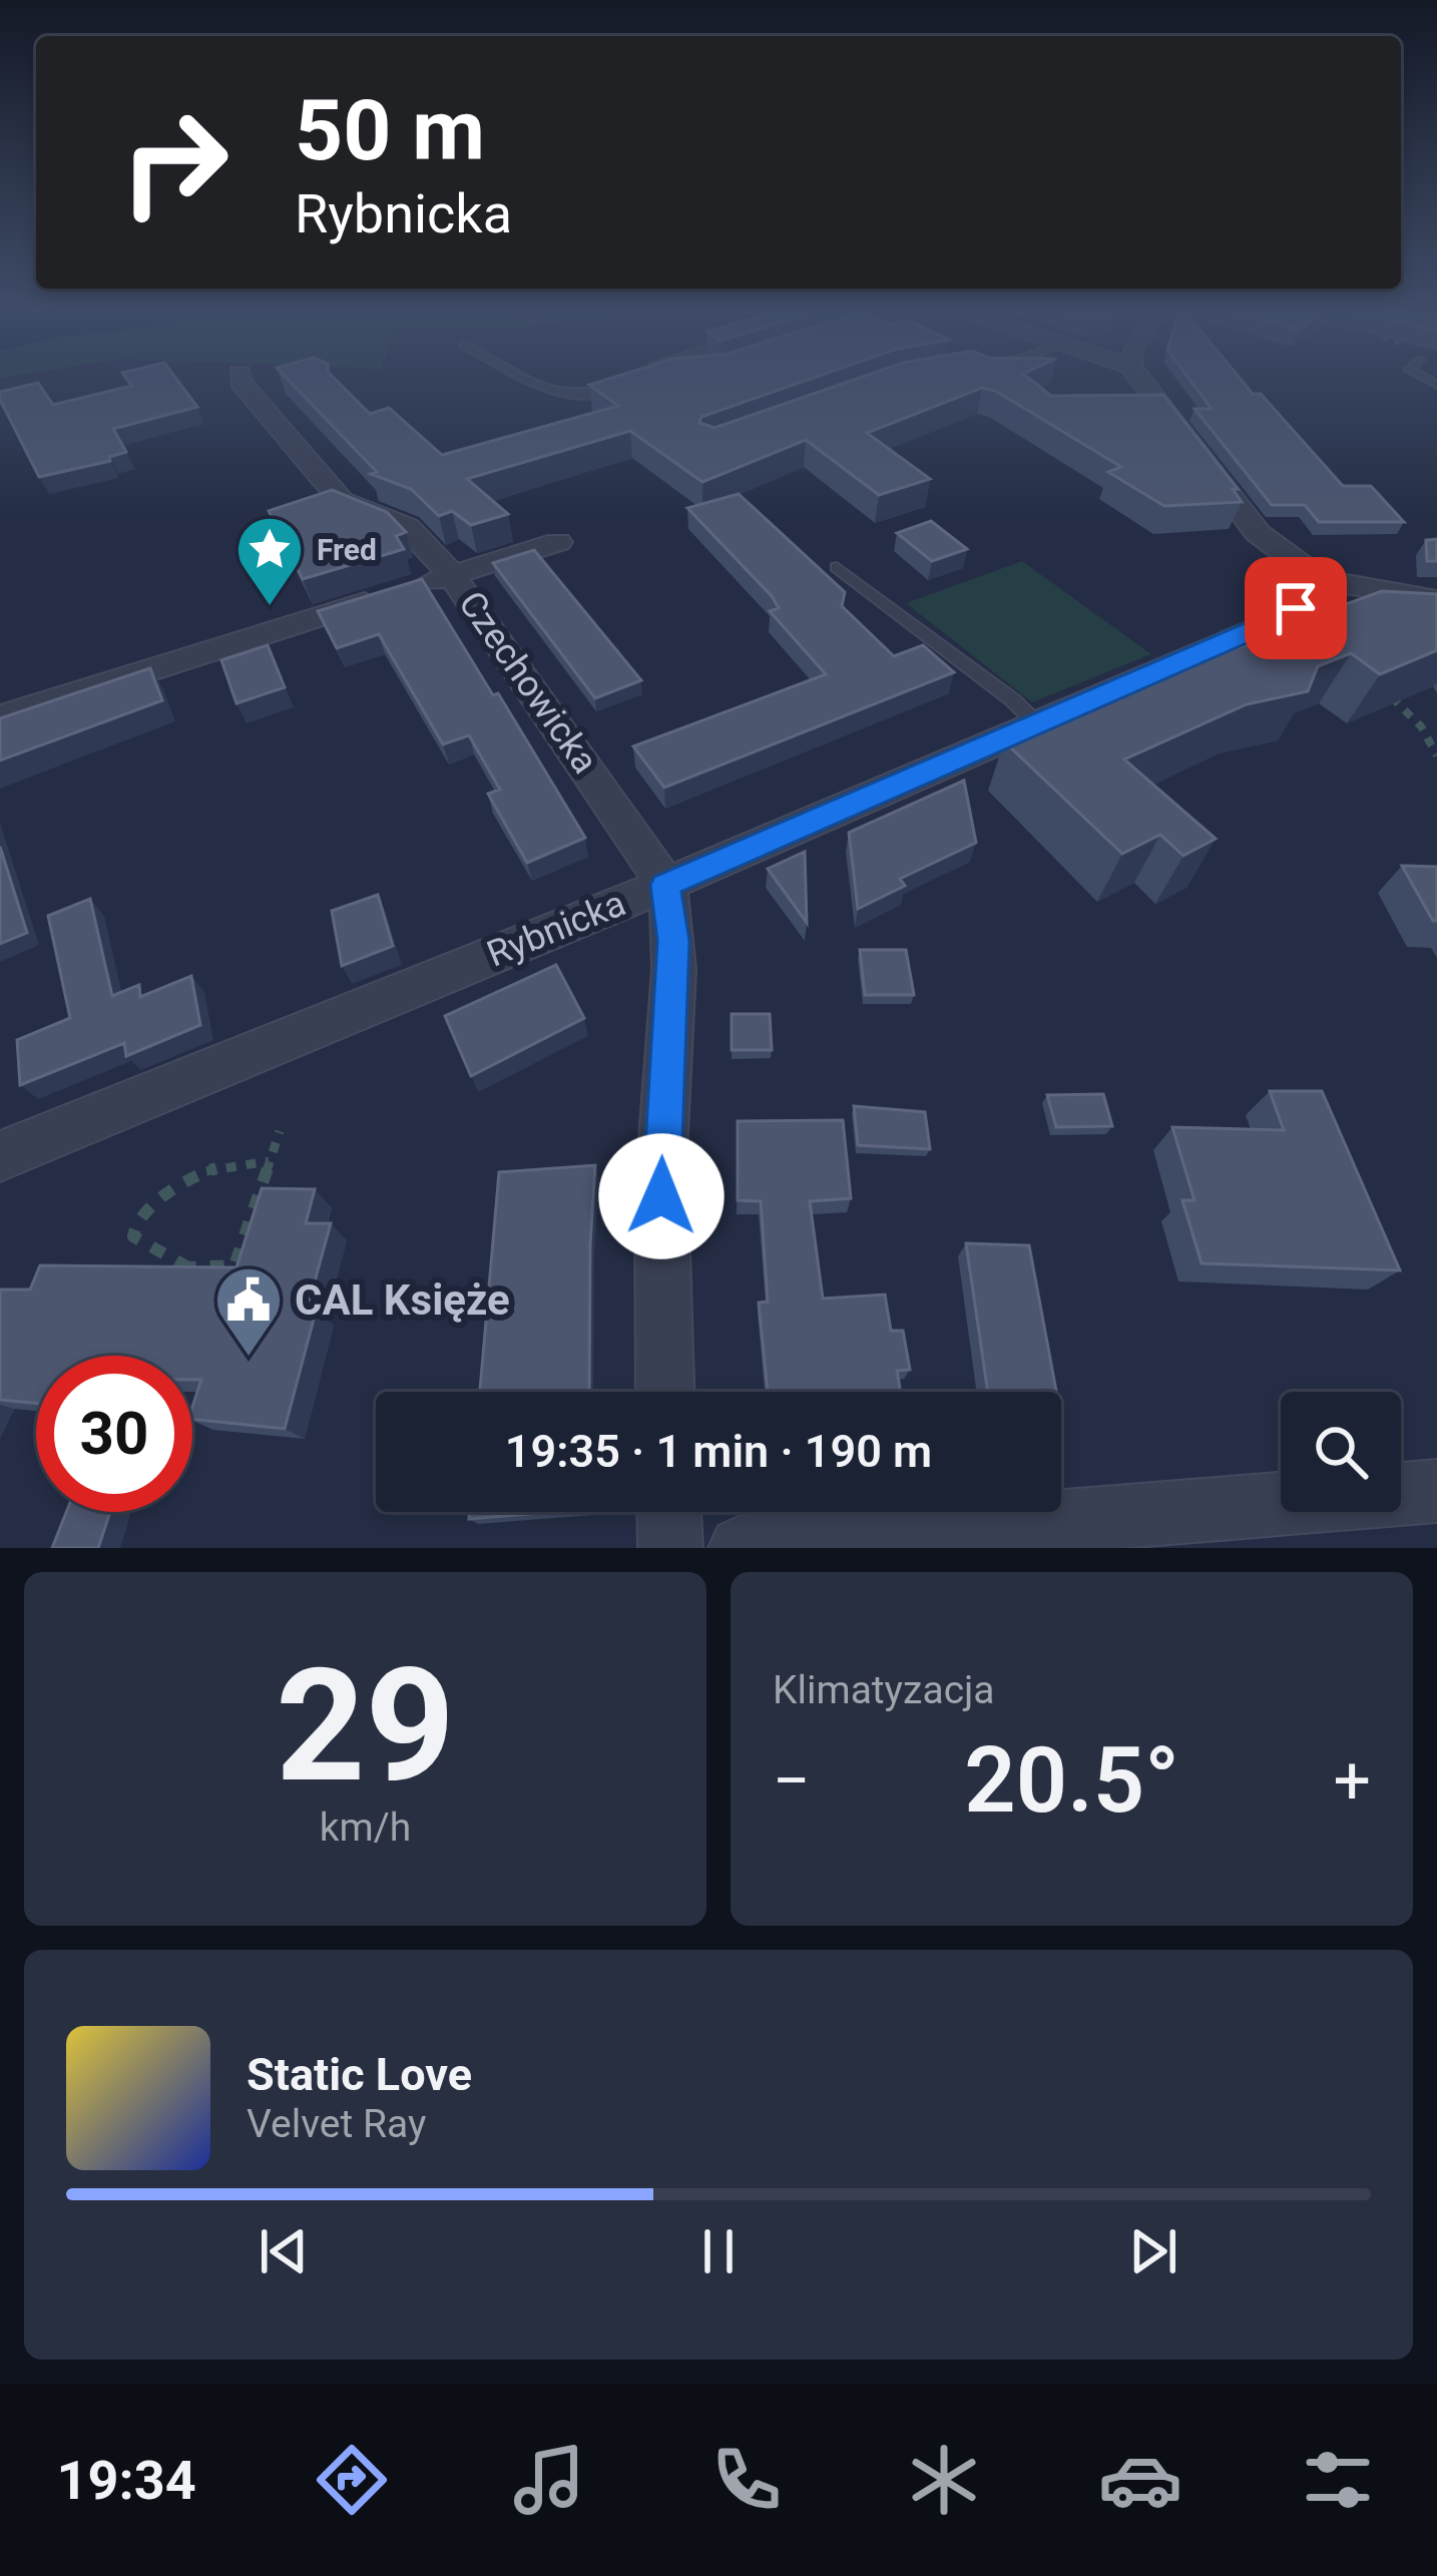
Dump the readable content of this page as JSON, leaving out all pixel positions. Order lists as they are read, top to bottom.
{
  "streets": {
    "street": ["Czechowicka", "Rybnicka"]
  },
  "crossings": [
    ["Czechowicka", "Rybnicka"]
  ],
  "places": {
    "place": ["Fred"],
    "public building": ["CAL Księże"]
  },
  "page": {
    "turn": ["50 m", "Rybnicka"],
    "limit": "30",
    "trip": "19:35 · 1 min · 190 m",
    "tile": [
      ["29", "km/h"],
      "Klimatyzacja"
    ],
    "heat": ["−", "20.5°", "+"],
    "song": ["Static Love", "Velvet Ray"],
    "tabs": "19:34"
  }
}
